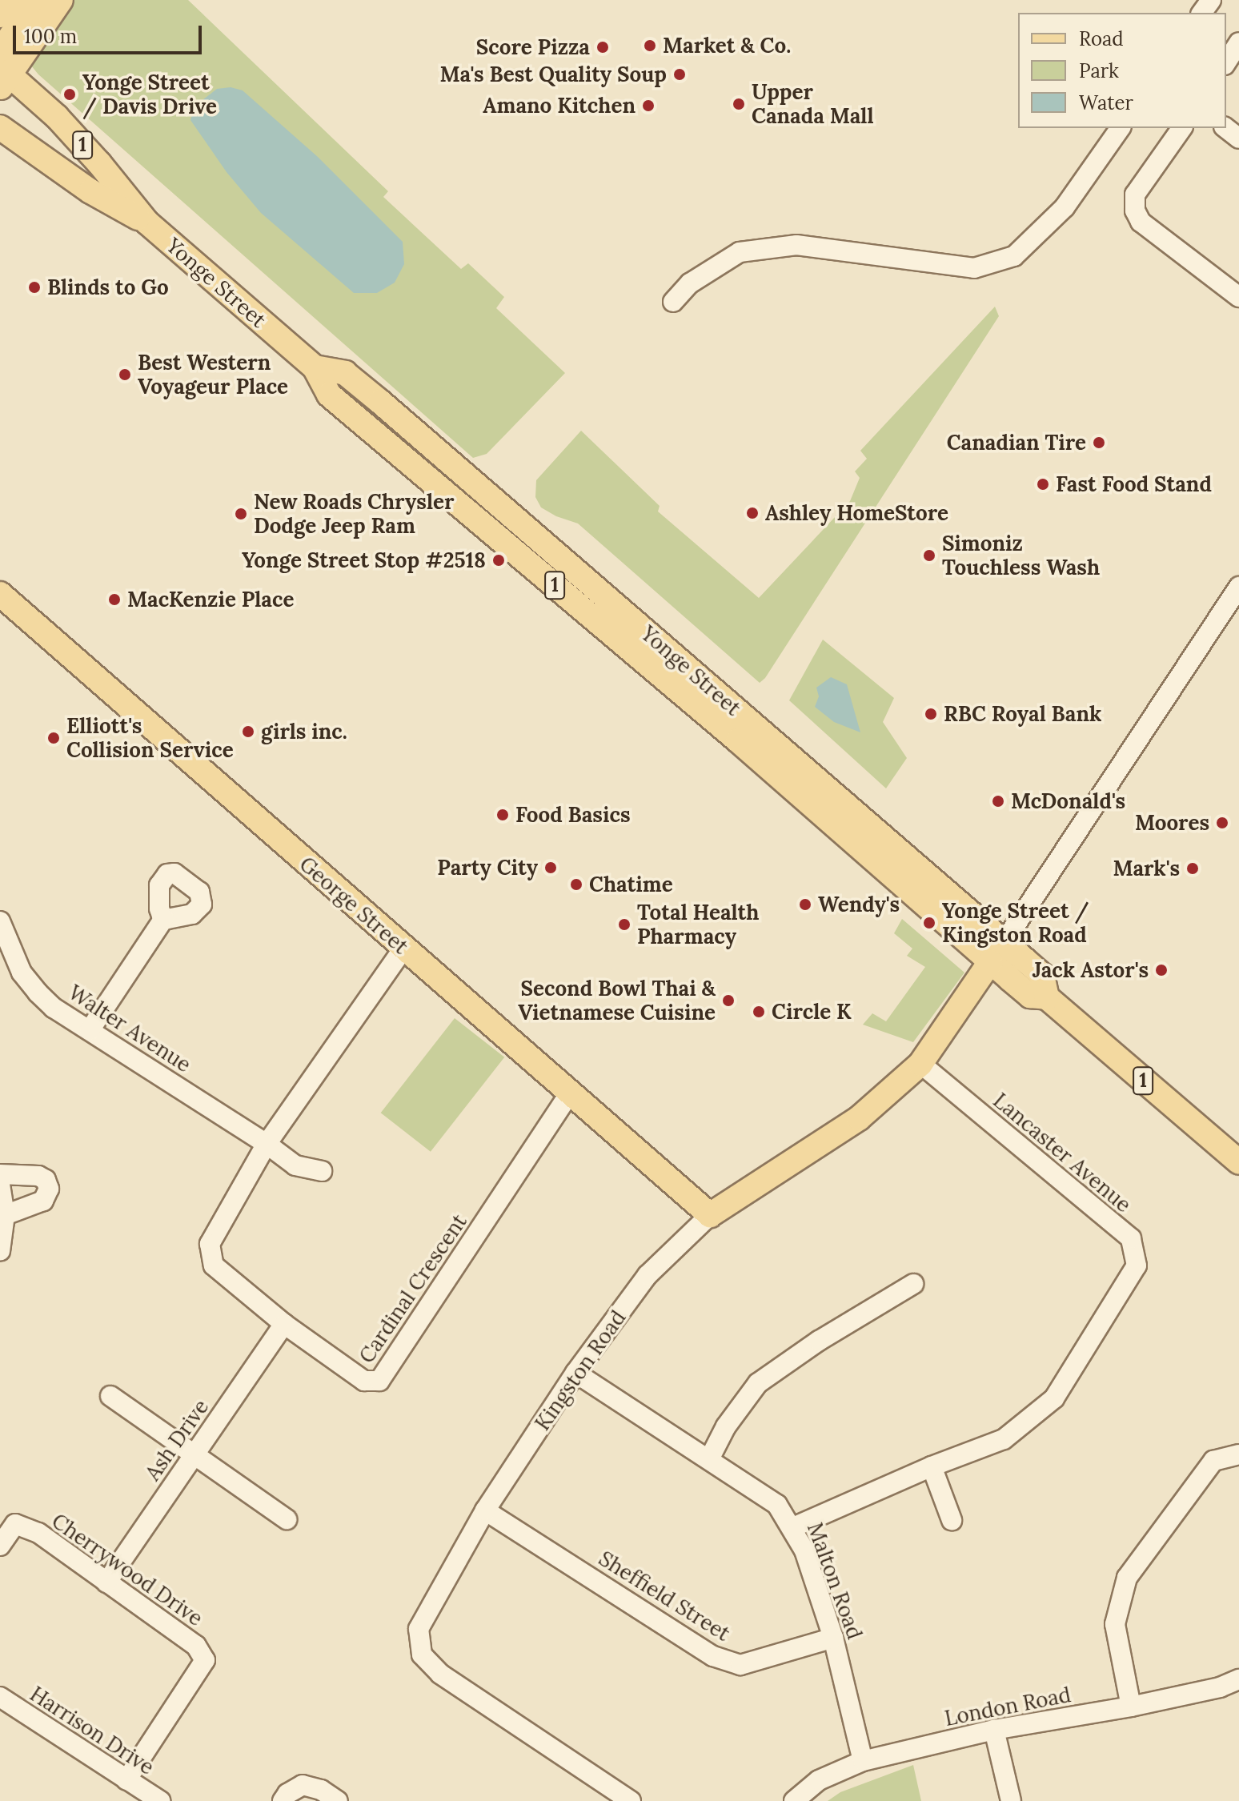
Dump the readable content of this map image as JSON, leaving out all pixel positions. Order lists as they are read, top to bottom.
{
  "streets": {
    "main road": [
      "1",
      "Yonge Street",
      "George Street",
      "Kingston Road"
    ],
    "street": [
      "Walter Avenue",
      "Lancaster Avenue",
      "Cardinal Crescent",
      "Ash Drive",
      "Cherrywood Drive",
      "Malton Road",
      "Sheffield Street",
      "London Road",
      "Harrison Drive"
    ]
  },
  "crossings": [
    ["Yonge Street", "Kingston Road"],
    ["George Street", "Cardinal Crescent"],
    ["George Street", "Kingston Road"],
    ["Walter Avenue", "Cardinal Crescent"],
    ["Lancaster Avenue", "Kingston Road"],
    ["Lancaster Avenue", "Malton Road"],
    ["Cardinal Crescent", "Ash Drive"],
    ["Kingston Road", "Malton Road"],
    ["Kingston Road", "Sheffield Street"],
    ["Ash Drive", "Cherrywood Drive"],
    ["Cherrywood Drive", "Harrison Drive"],
    ["Malton Road", "Sheffield Street"],
    ["Malton Road", "London Road"]
  ],
  "places": [
    "Market & Co.",
    "Score Pizza",
    "Ma's Best Quality Soup",
    "Yonge Street / Davis Drive",
    "Upper Canada Mall",
    "Amano Kitchen",
    "Blinds to Go",
    "Best Western Voyageur Place",
    "Canadian Tire",
    "Fast Food Stand",
    "Ashley HomeStore",
    "New Roads Chrysler Dodge Jeep Ram",
    "Simoniz Touchless Wash",
    "Yonge Street Stop #2518",
    "MacKenzie Place",
    "RBC Royal Bank",
    "girls inc.",
    "Elliott's Collision Service",
    "McDonald's",
    "Food Basics",
    "Moores",
    "Party City",
    "Mark's",
    "Chatime",
    "Wendy's",
    "Yonge Street / Kingston Road",
    "Total Health Pharmacy",
    "Jack Astor's",
    "Second Bowl Thai & Vietnamese Cuisine",
    "Circle K"
  ],
  "legend": ["Road", "Park", "Water"],
  "scale_bar": "100 m"
}
